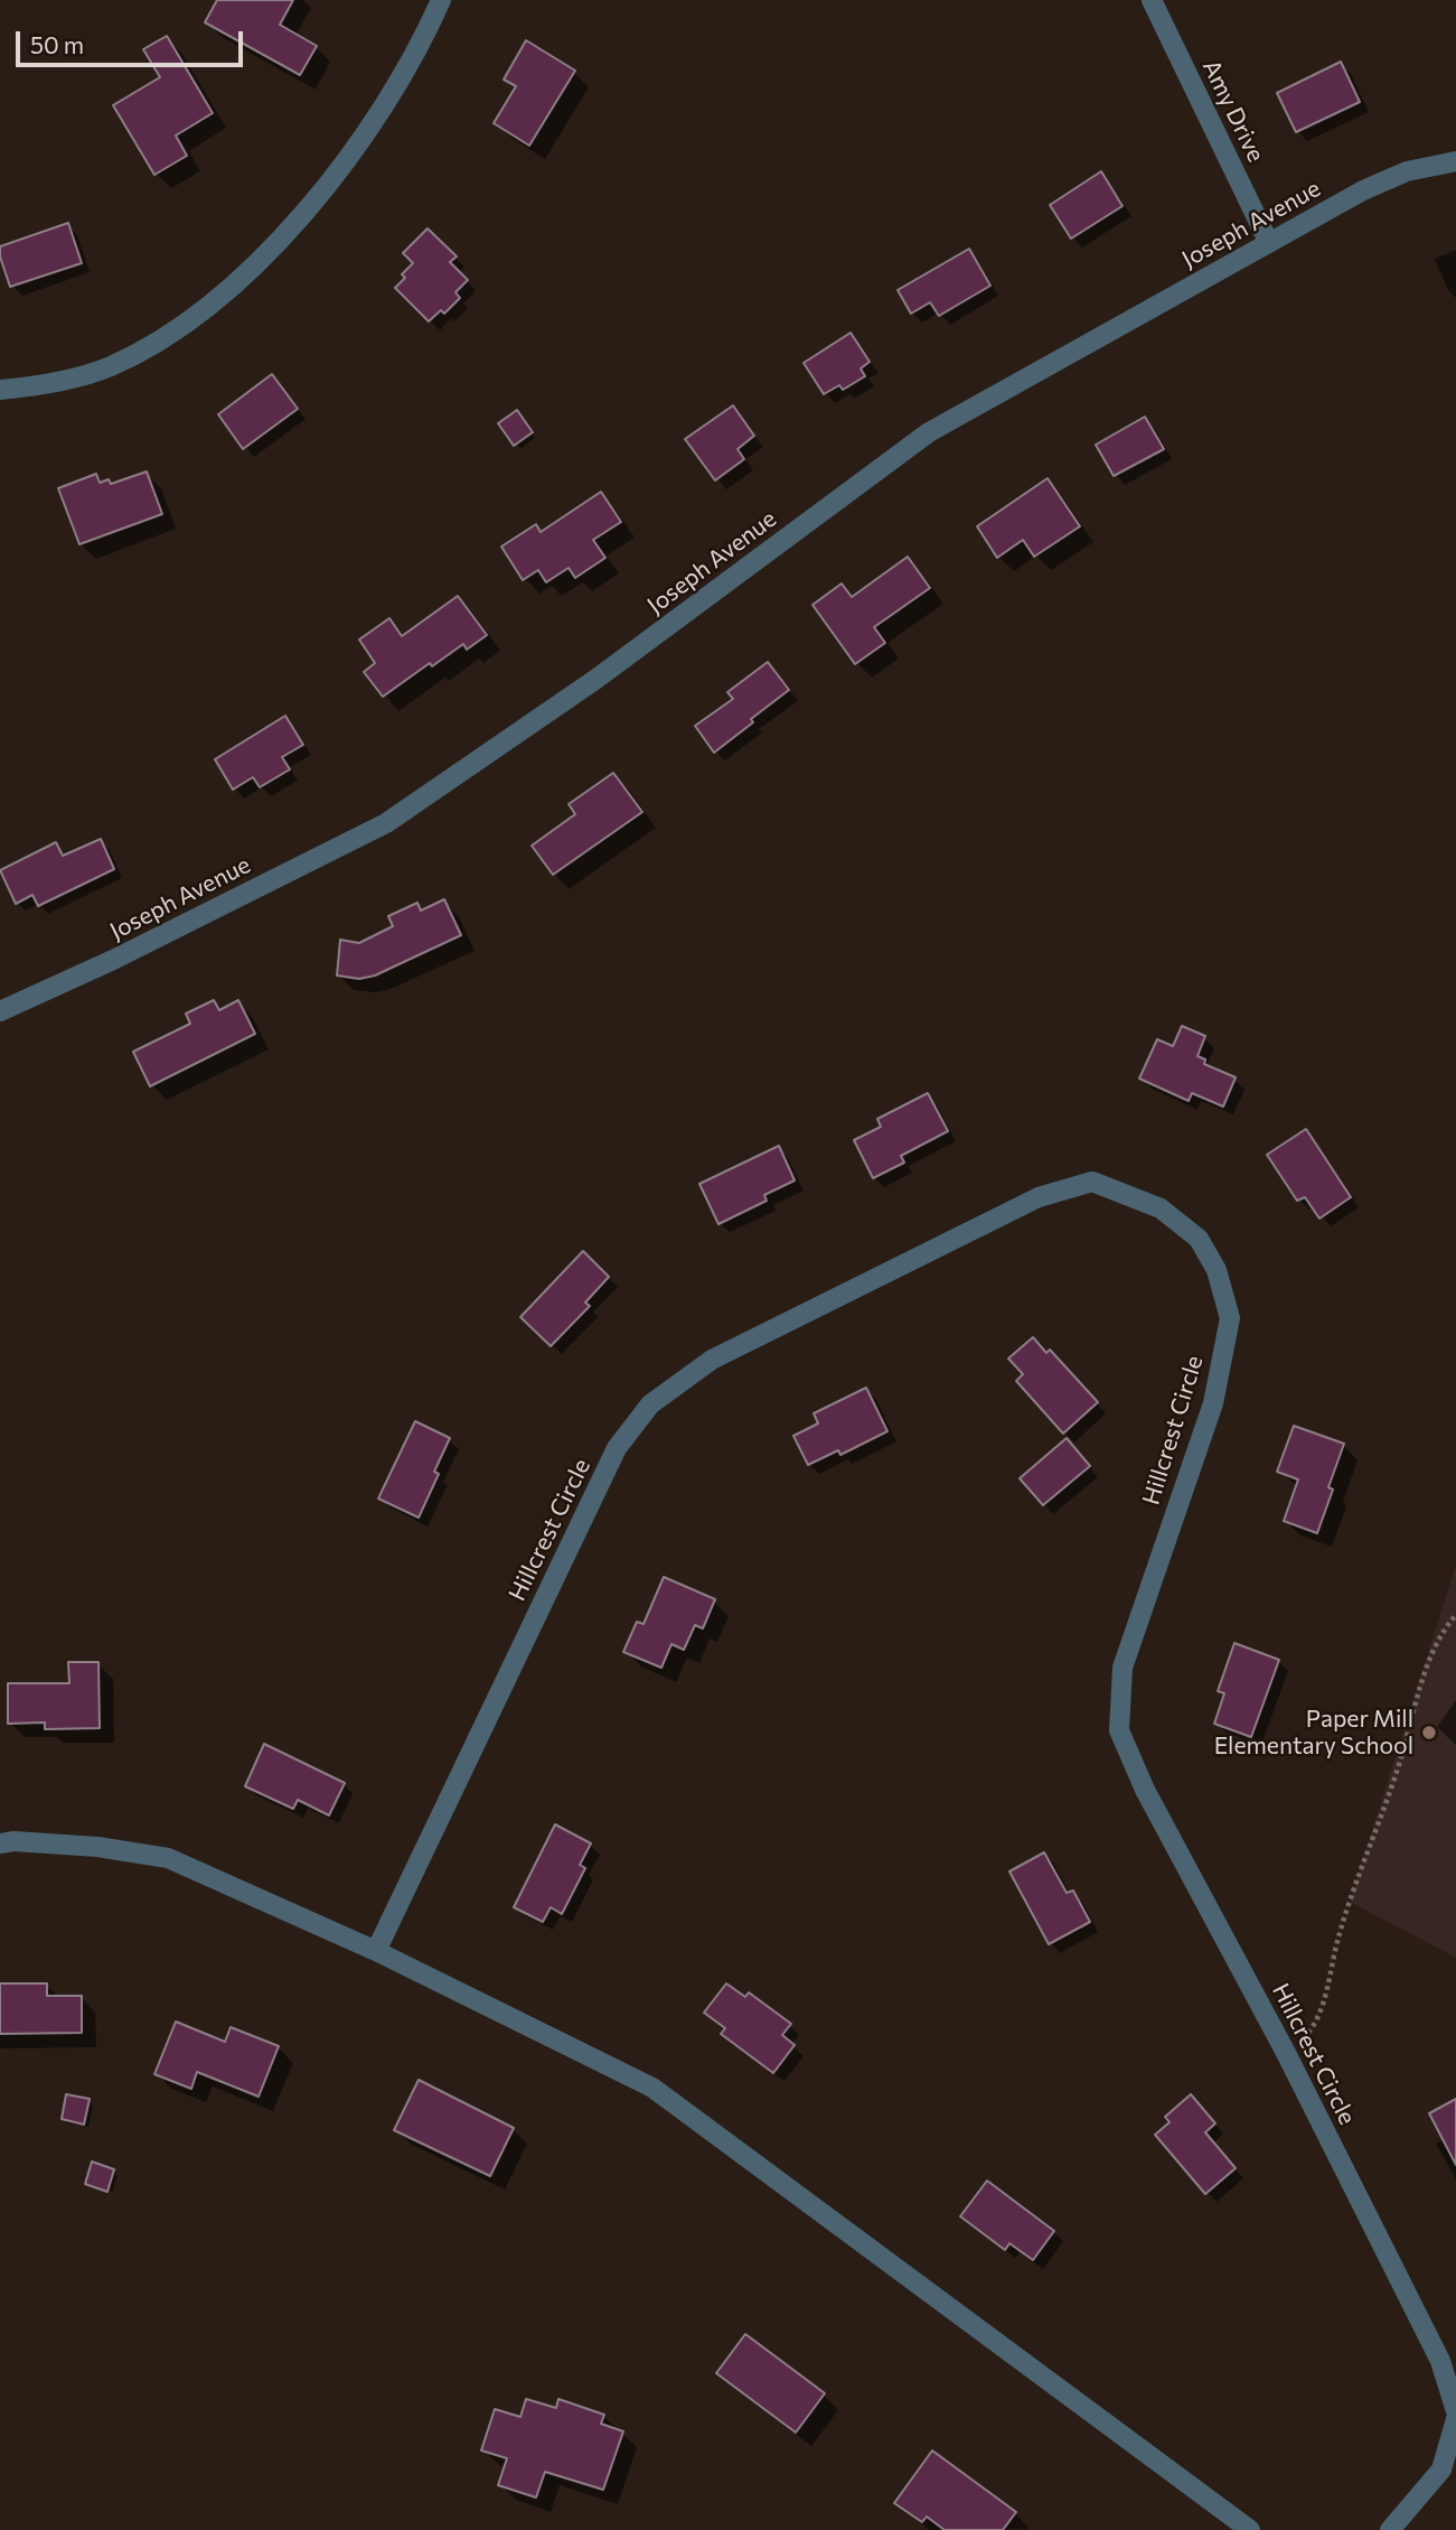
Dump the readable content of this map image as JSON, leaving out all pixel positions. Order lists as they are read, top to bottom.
{
  "streets": {
    "street": ["Amy Drive", "Joseph Avenue", "Hillcrest Circle"]
  },
  "crossings": [
    ["Amy Drive", "Joseph Avenue"]
  ],
  "places": ["Paper Mill Elementary School"],
  "scale_bar": "50 m"
}
